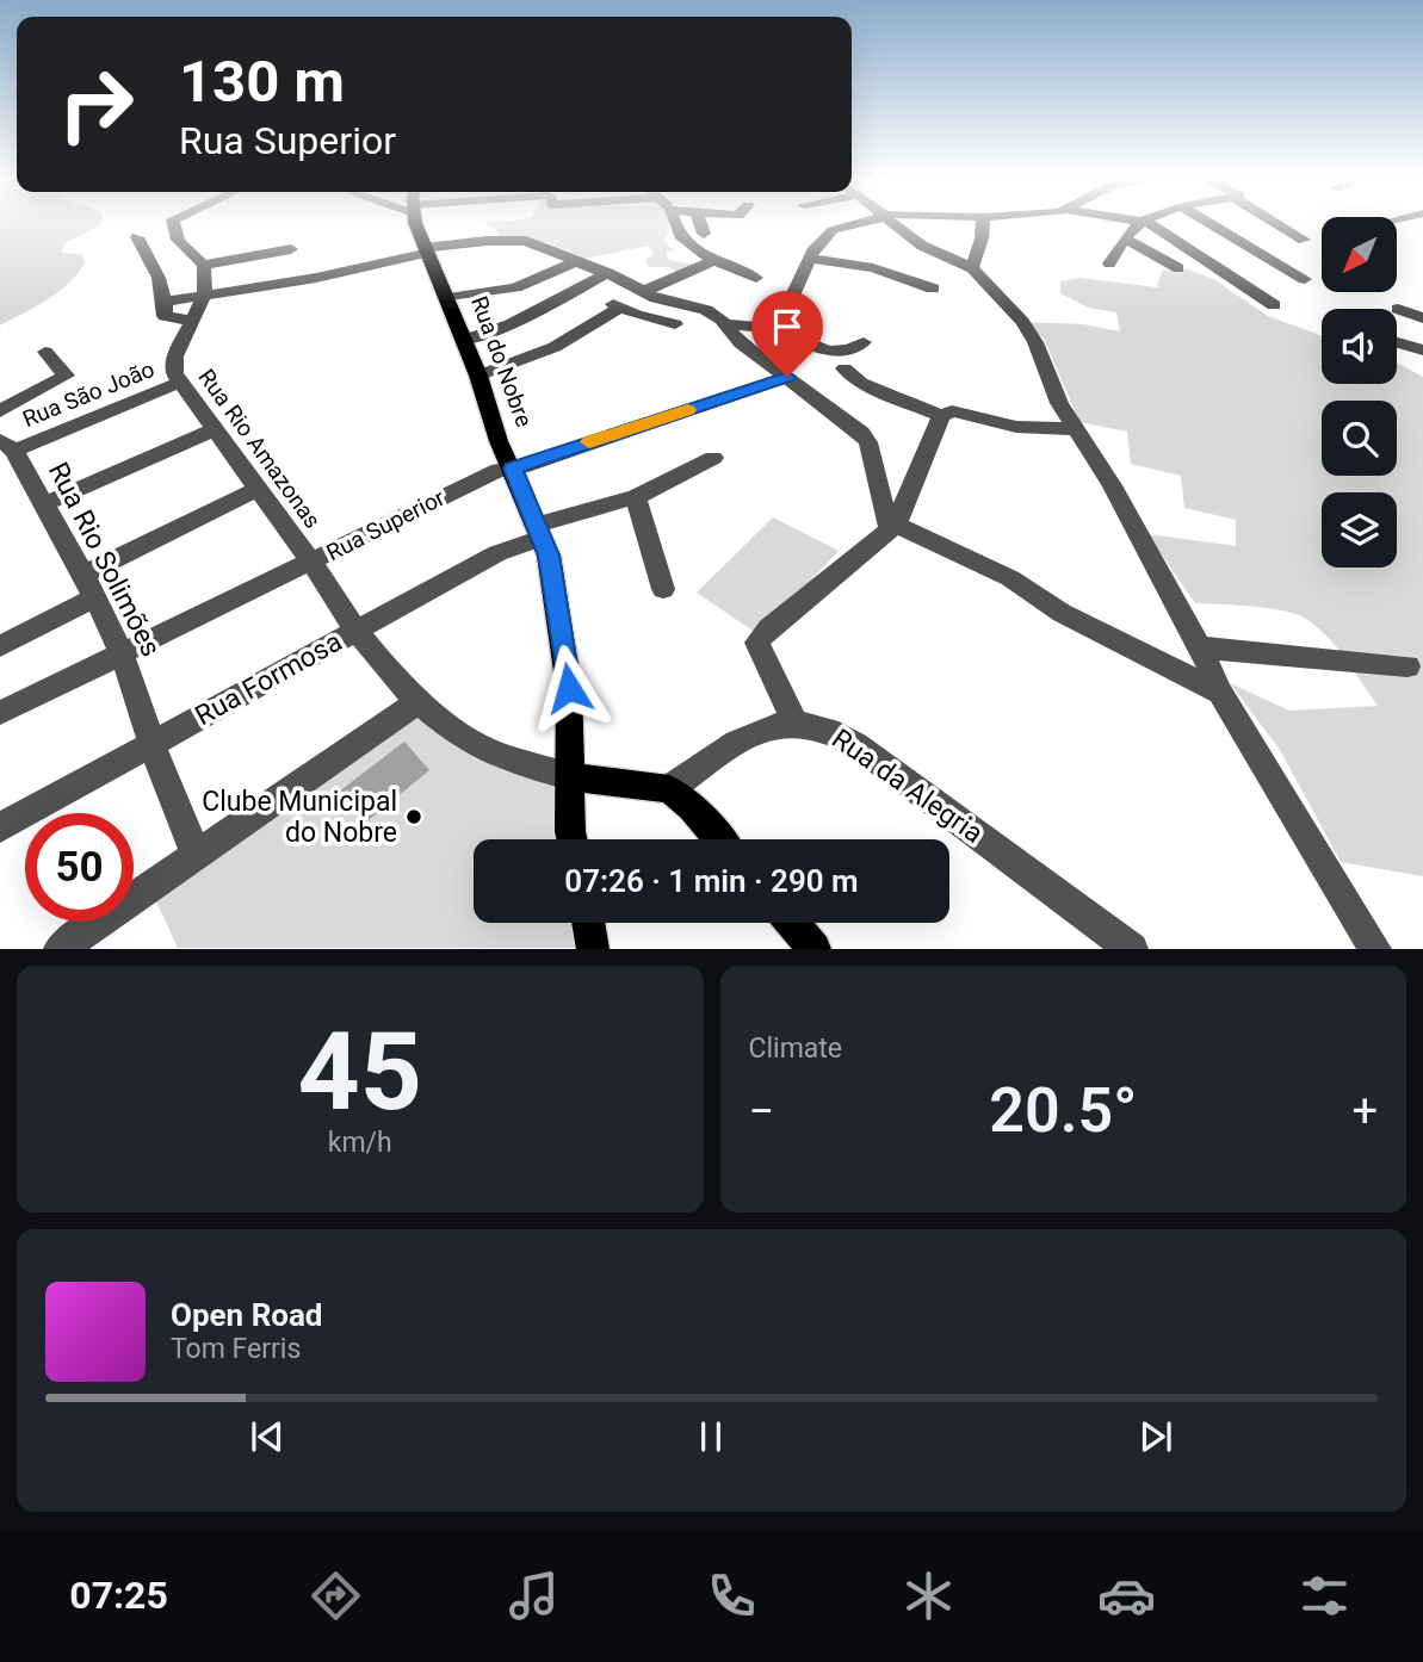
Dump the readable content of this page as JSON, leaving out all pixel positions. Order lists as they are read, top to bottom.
{
  "streets": {
    "main road": ["Rua do Nobre"],
    "street": [
      "Rua São João",
      "Rua Rio Amazonas",
      "Rua Superior",
      "Rua Rio Solimões",
      "Rua Formosa",
      "Rua da Alegria"
    ]
  },
  "crossings": [
    ["Rua do Nobre", "Rua Rio Amazonas"],
    ["Rua do Nobre", "Rua Superior"],
    ["Rua do Nobre", "Rua Formosa"],
    ["Rua São João", "Rua Rio Amazonas"],
    ["Rua São João", "Rua Rio Solimões"],
    ["Rua Rio Amazonas", "Rua Superior"],
    ["Rua Rio Amazonas", "Rua Formosa"],
    ["Rua Superior", "Rua Rio Solimões"],
    ["Rua Rio Solimões", "Rua Formosa"]
  ],
  "places": ["Clube Municipal do Nobre"],
  "north": "bottom left",
  "page": {
    "turn": ["130 m", "Rua Superior"],
    "limit": "50",
    "trip": "07:26 · 1 min · 290 m",
    "tile": [
      ["45", "km/h"],
      "Climate"
    ],
    "heat": ["−", "20.5°", "+"],
    "song": ["Open Road", "Tom Ferris"],
    "tabs": "07:25"
  }
}
